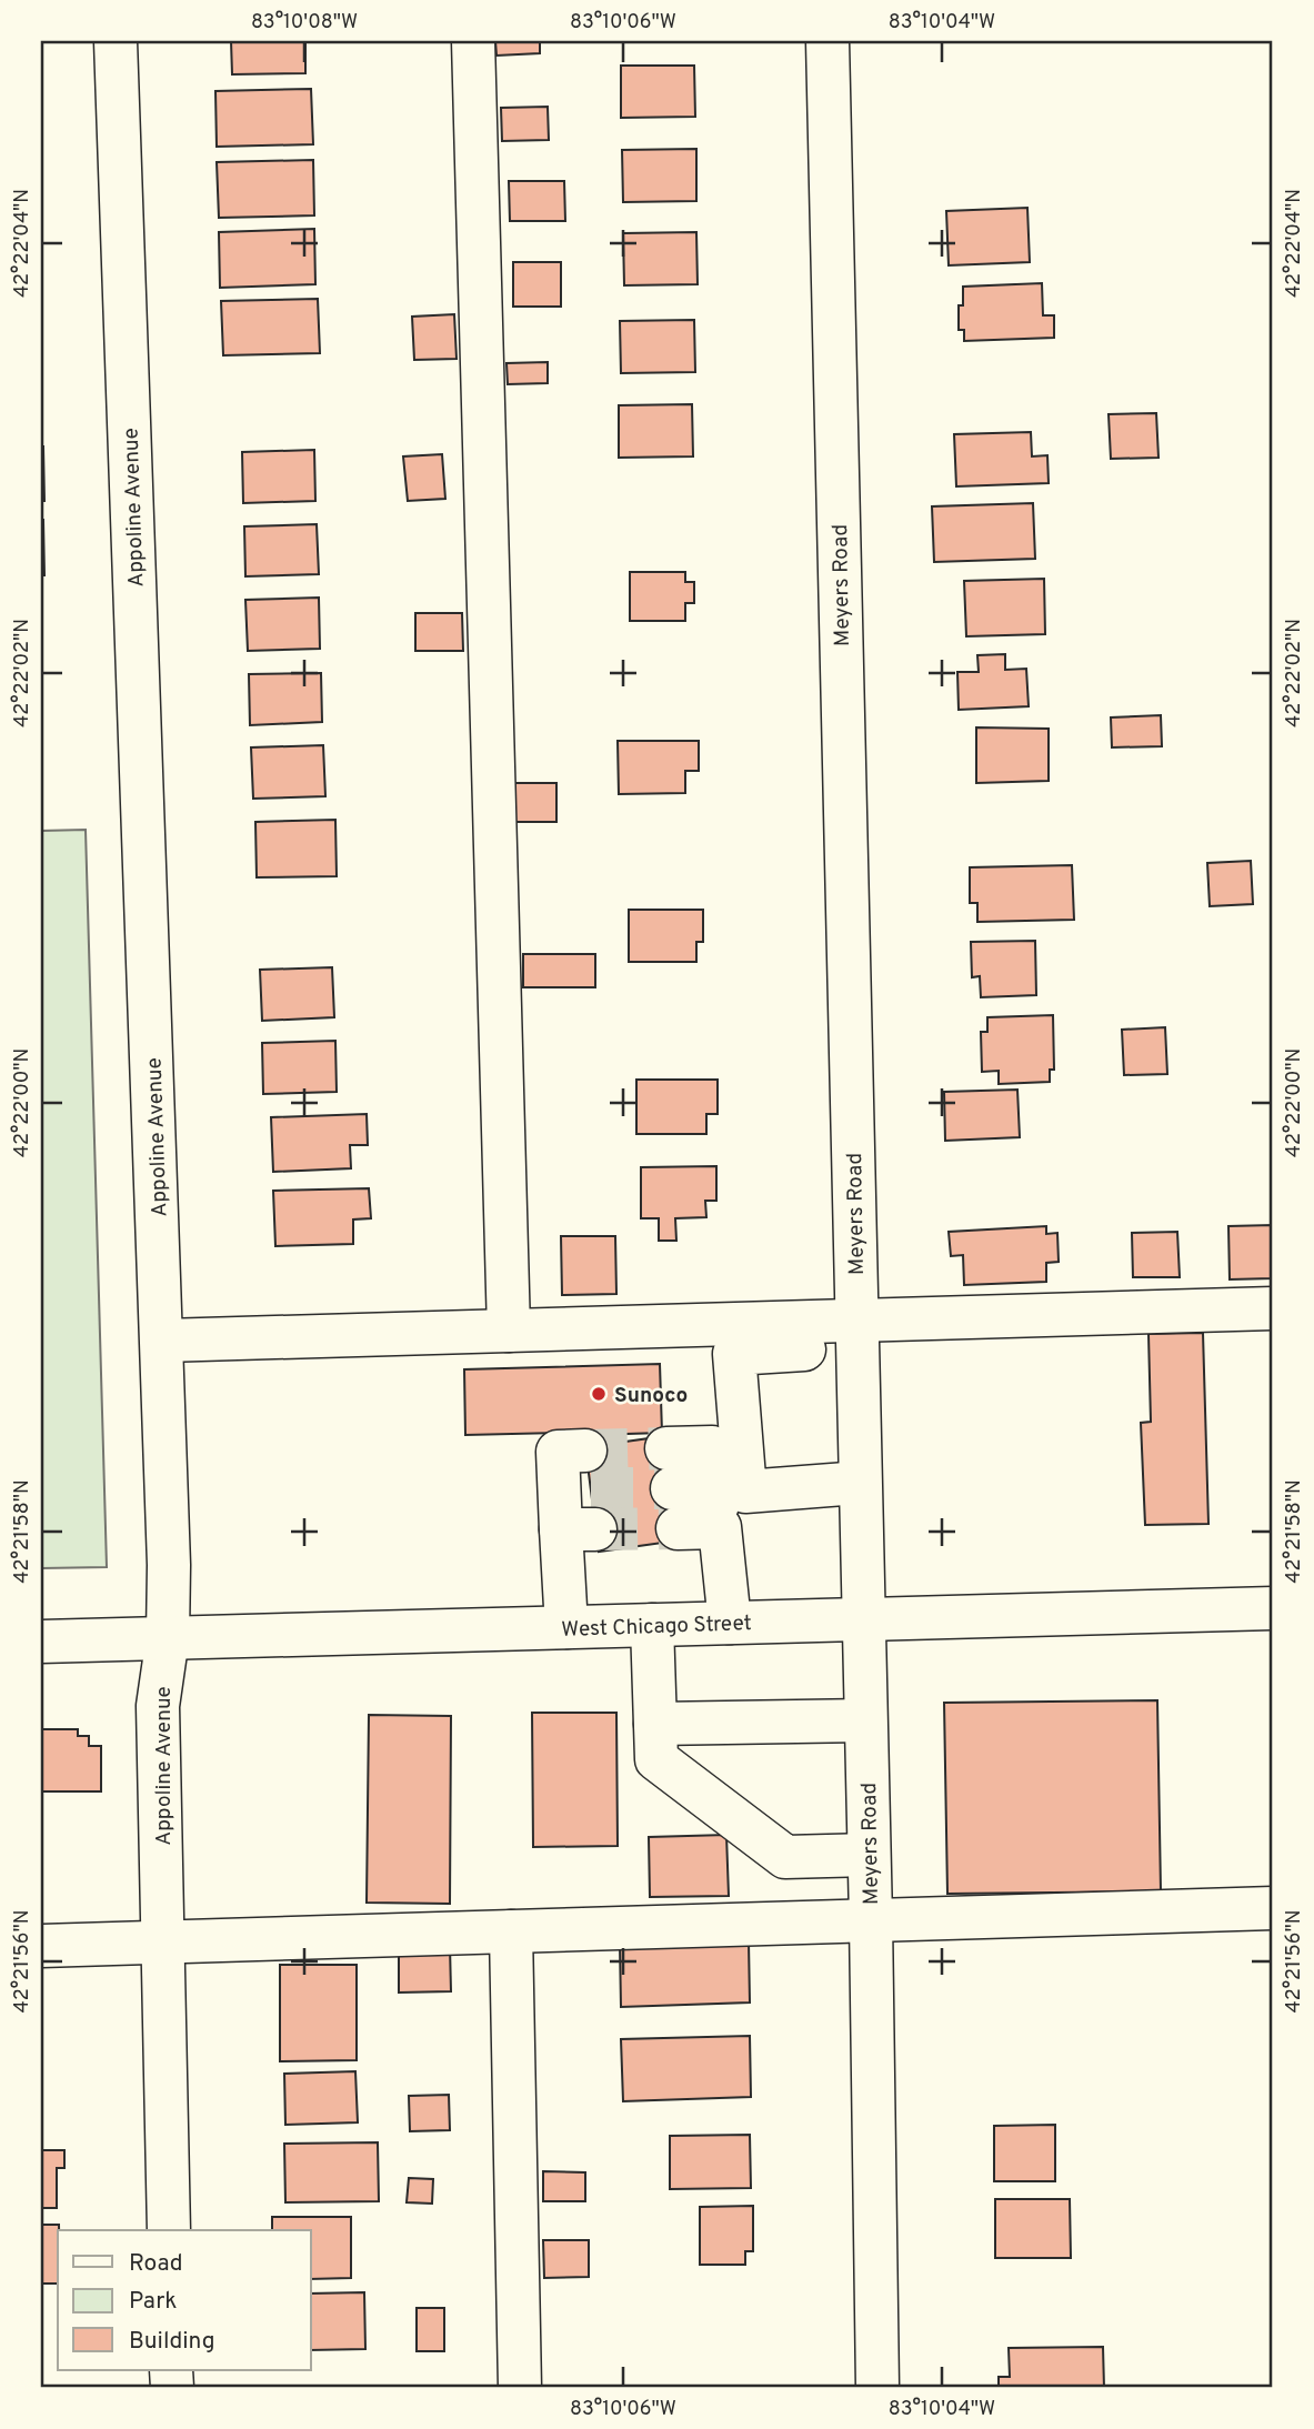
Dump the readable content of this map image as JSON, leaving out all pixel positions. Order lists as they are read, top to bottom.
{
  "streets": {
    "street": ["Appoline Avenue", "Meyers Road", "West Chicago Street"]
  },
  "crossings": [
    ["Appoline Avenue", "West Chicago Street"],
    ["Meyers Road", "West Chicago Street"]
  ],
  "places": ["Sunoco"],
  "legend": ["Road", "Park", "Building"],
  "coordinates": [
    "83°10'08\"W",
    "83°10'06\"W",
    "83°10'04\"W",
    "42°22'04\"N",
    "42°22'02\"N",
    "42°22'00\"N",
    "42°21'58\"N",
    "42°21'56\"N"
  ]
}
